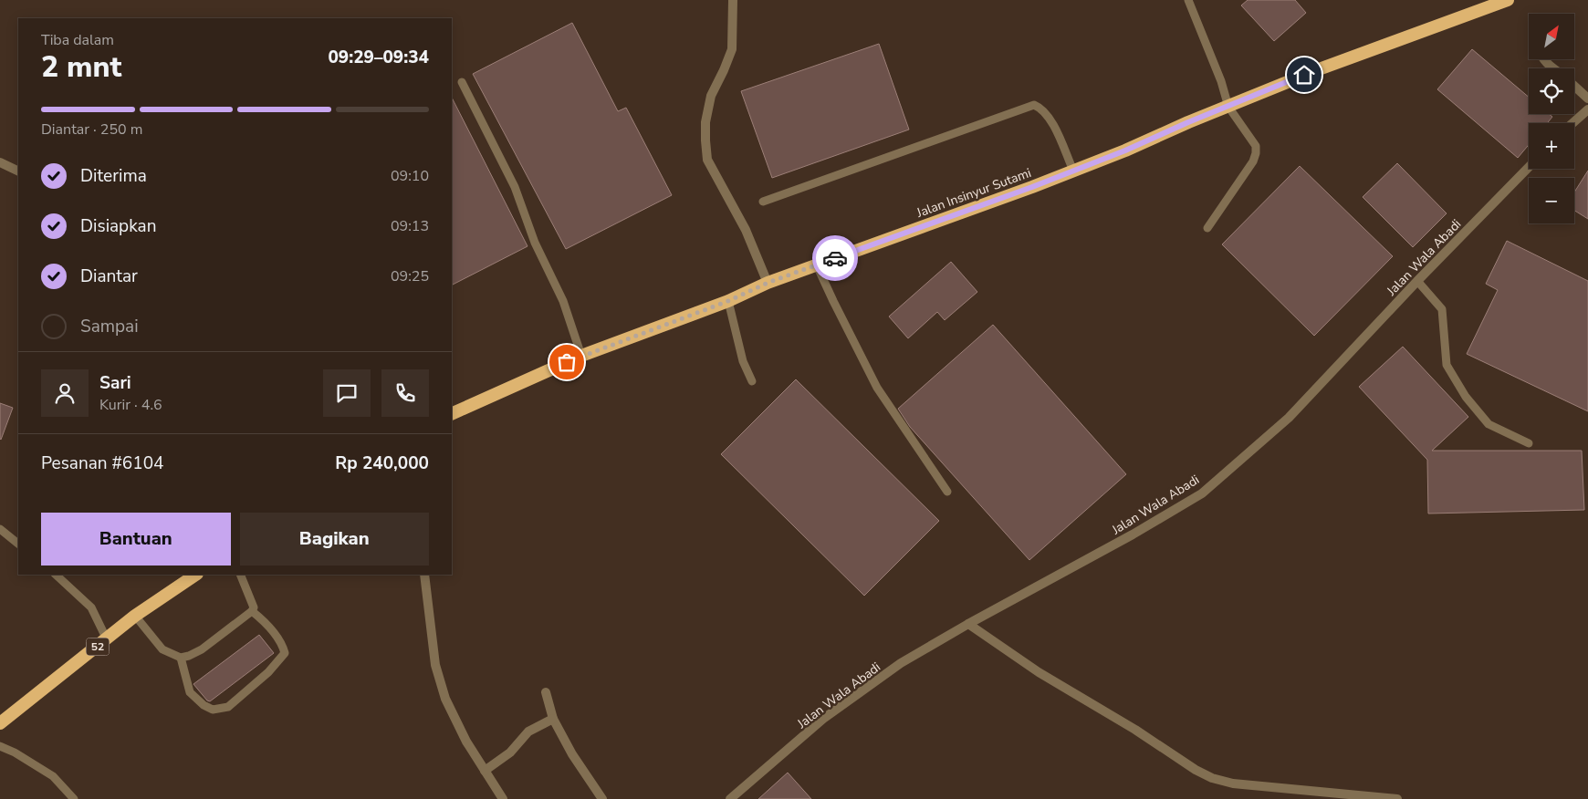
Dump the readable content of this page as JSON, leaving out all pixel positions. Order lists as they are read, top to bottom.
{
  "streets": {
    "highway": ["Jalan Insinyur Sutami", "52"],
    "street": ["Jalan Wala Abadi"]
  },
  "north": "top right",
  "page": {
    "map_buttons": ["+", "−"],
    "heading": ["2 mnt", "Tiba dalam", "09:29–09:34"],
    "panel": [
      "Sari",
      "Kurir · 4.6",
      "Pesanan #6104",
      "Rp 240,000"
    ],
    "bar": "Diantar · 250 m",
    "list": [
      ["Diterima", "09:10"],
      ["Disiapkan", "09:13"],
      ["Diantar", "09:25"],
      "Sampai"
    ],
    "buttons": ["Bantuan", "Bagikan"]
  }
}
